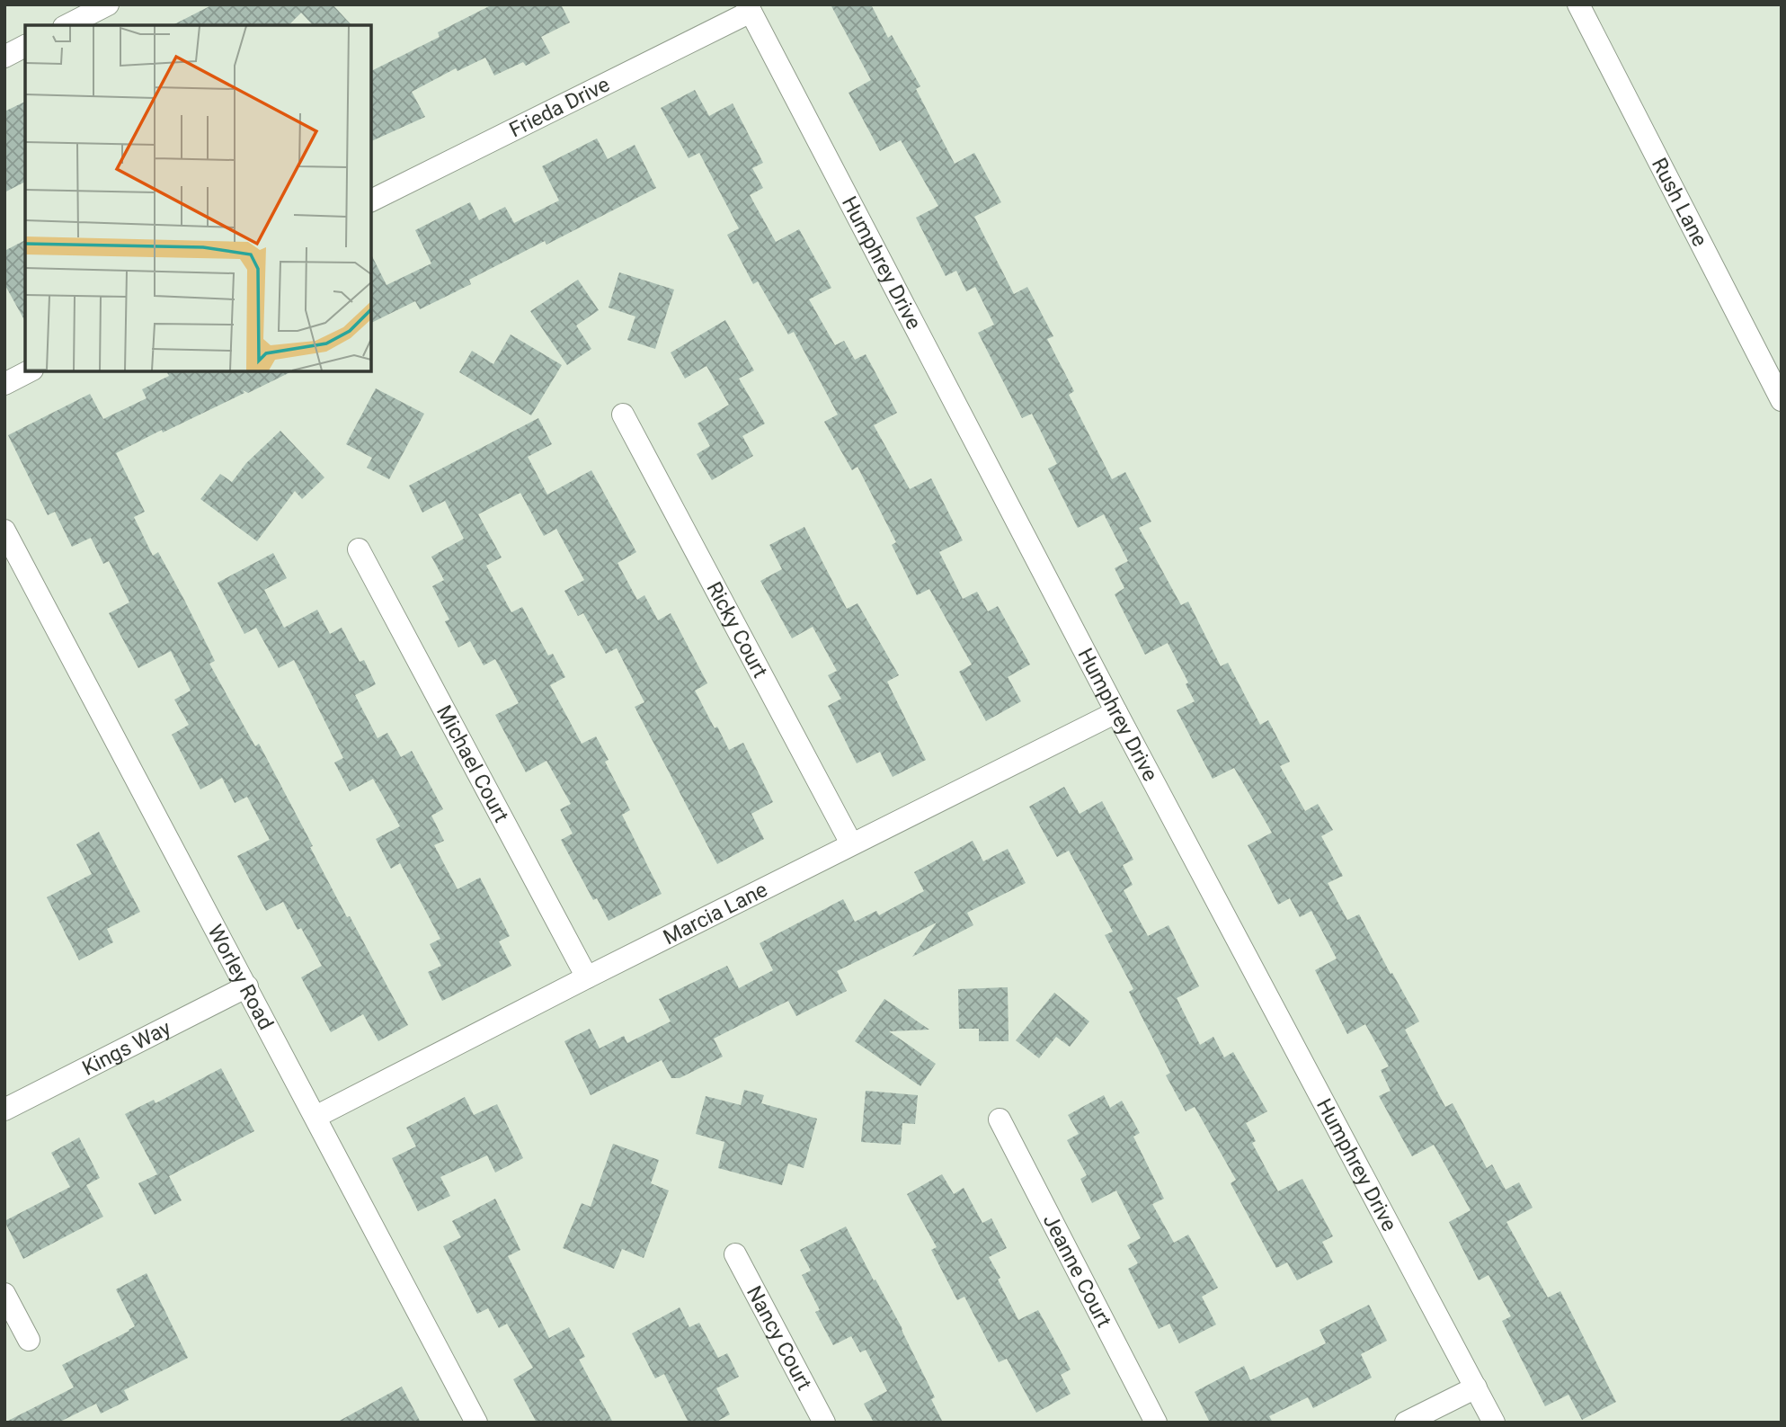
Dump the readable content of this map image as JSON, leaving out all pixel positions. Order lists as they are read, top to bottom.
{
  "streets": {
    "street": [
      "Frieda Drive",
      "Rush Lane",
      "Humphrey Drive",
      "Ricky Court",
      "Michael Court",
      "Marcia Lane",
      "Worley Road",
      "Kings Way",
      "Jeanne Court",
      "Nancy Court"
    ]
  },
  "crossings": [
    ["Frieda Drive", "Humphrey Drive"],
    ["Humphrey Drive", "Marcia Lane"],
    ["Ricky Court", "Marcia Lane"],
    ["Michael Court", "Marcia Lane"],
    ["Marcia Lane", "Worley Road"],
    ["Worley Road", "Kings Way"]
  ]
}
